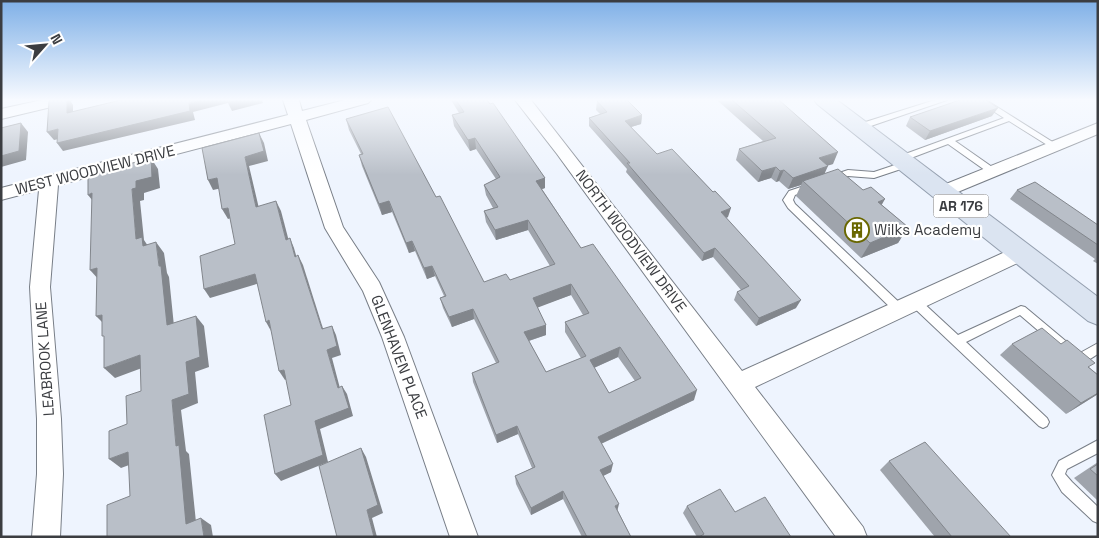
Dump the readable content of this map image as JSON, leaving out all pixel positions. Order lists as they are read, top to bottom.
{
  "streets": {
    "main road": ["AR 176"],
    "street": [
      "WEST WOODVIEW DRIVE",
      "NORTH WOODVIEW DRIVE",
      "GLENHAVEN PLACE",
      "LEABROOK LANE"
    ]
  },
  "crossings": [
    ["WEST WOODVIEW DRIVE", "LEABROOK LANE"]
  ],
  "places": {
    "building": ["Wilks Academy"]
  },
  "north": "top right"
}
